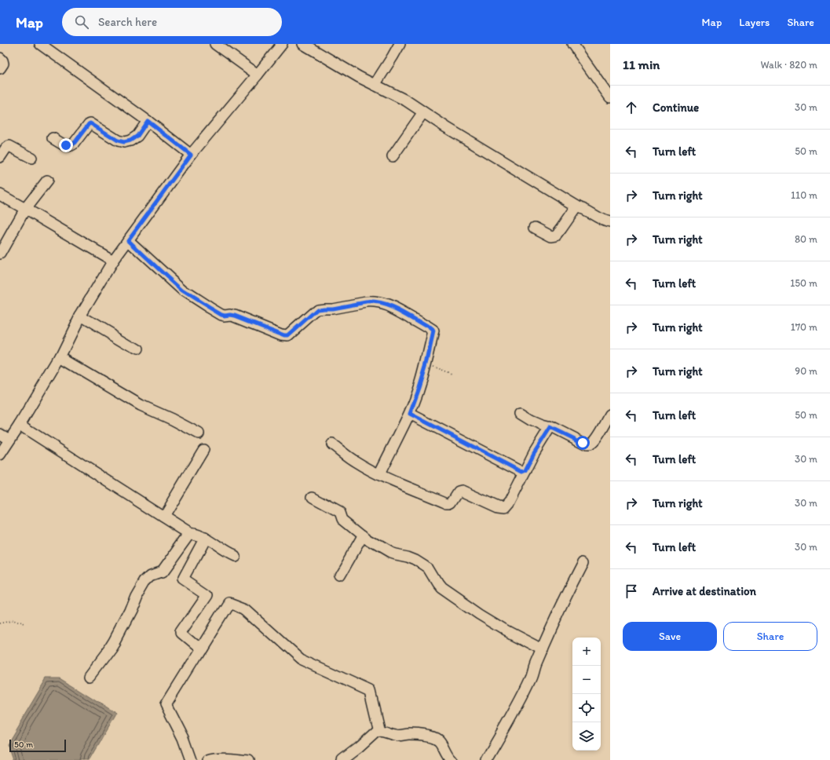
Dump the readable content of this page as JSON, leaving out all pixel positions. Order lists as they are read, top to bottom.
{
  "scale_bar": "50 m",
  "page": {
    "header": "Map",
    "search": "Search here",
    "nav": ["Map", "Layers", "Share"],
    "heading": ["11 min", "Walk · 820 m"],
    "list": [
      ["Continue", "30 m"],
      ["Turn left", "50 m"],
      ["Turn right", "110 m"],
      ["Turn right", "80 m"],
      ["Turn left", "150 m"],
      ["Turn right", "170 m"],
      ["Turn right", "90 m"],
      ["Turn left", "50 m"],
      ["Turn left", "30 m"],
      ["Turn right", "30 m"],
      ["Turn left", "30 m"],
      "Arrive at destination"
    ],
    "buttons": ["Save", "Share"],
    "map_buttons": ["+", "−"],
    "scale": "50 m"
  }
}
